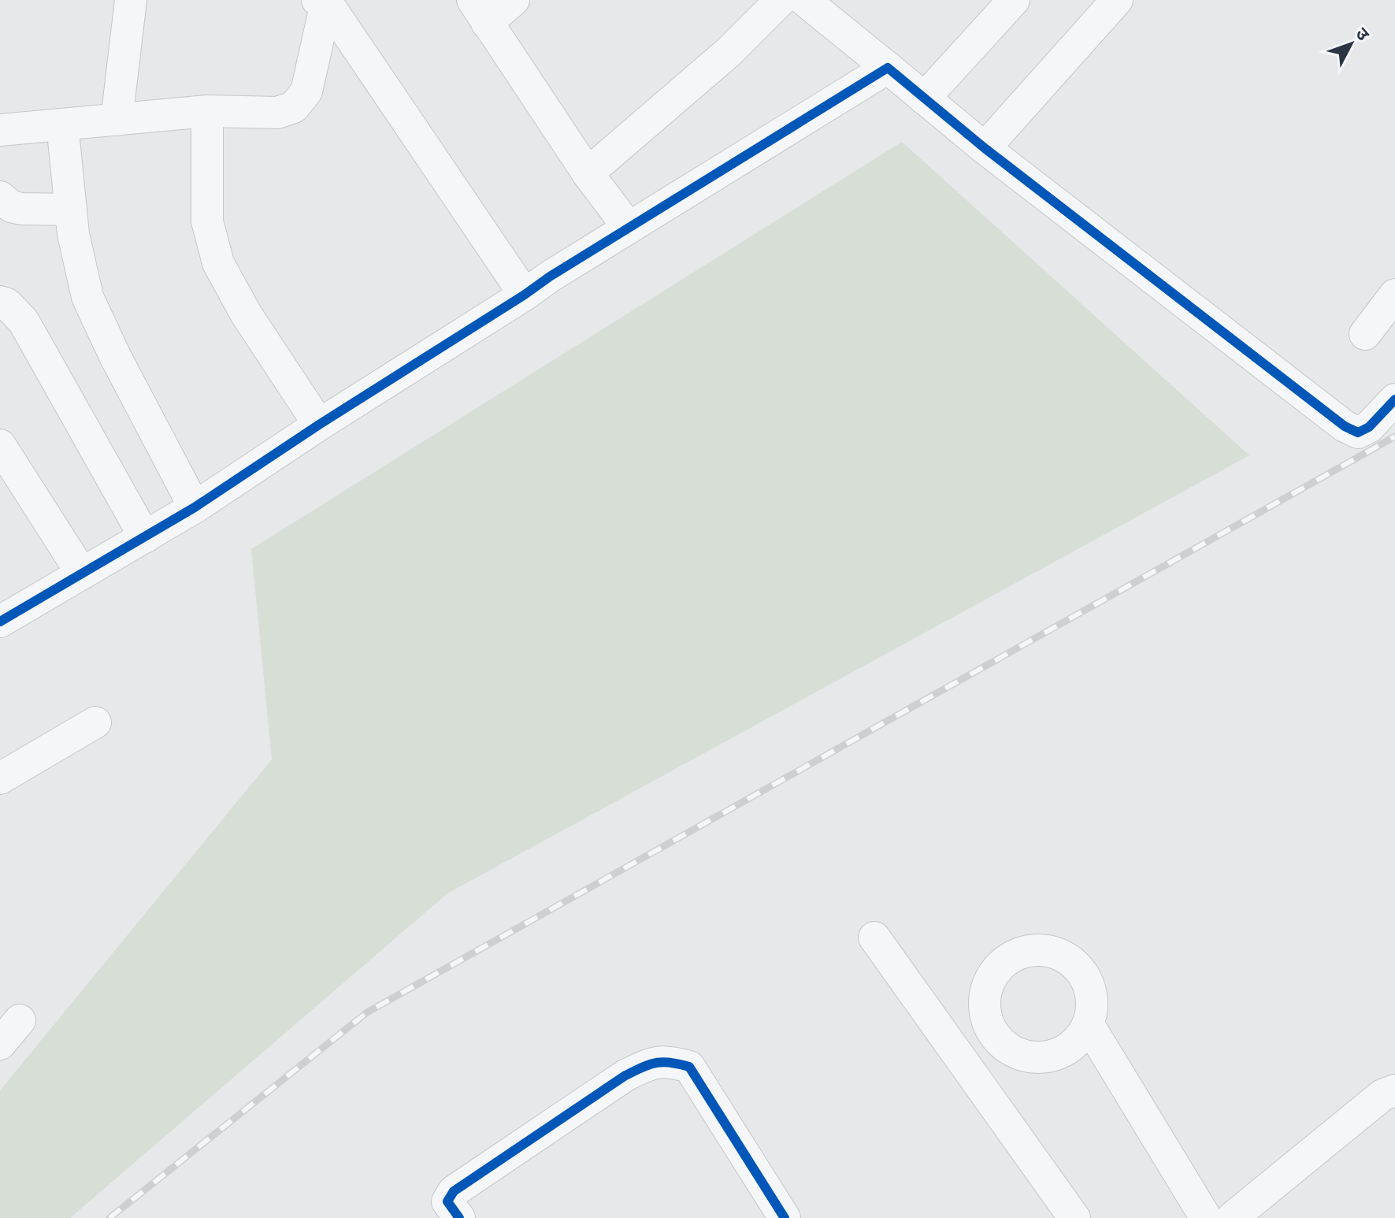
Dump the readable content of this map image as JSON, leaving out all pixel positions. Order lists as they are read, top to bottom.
{
  "north": "top right"
}
